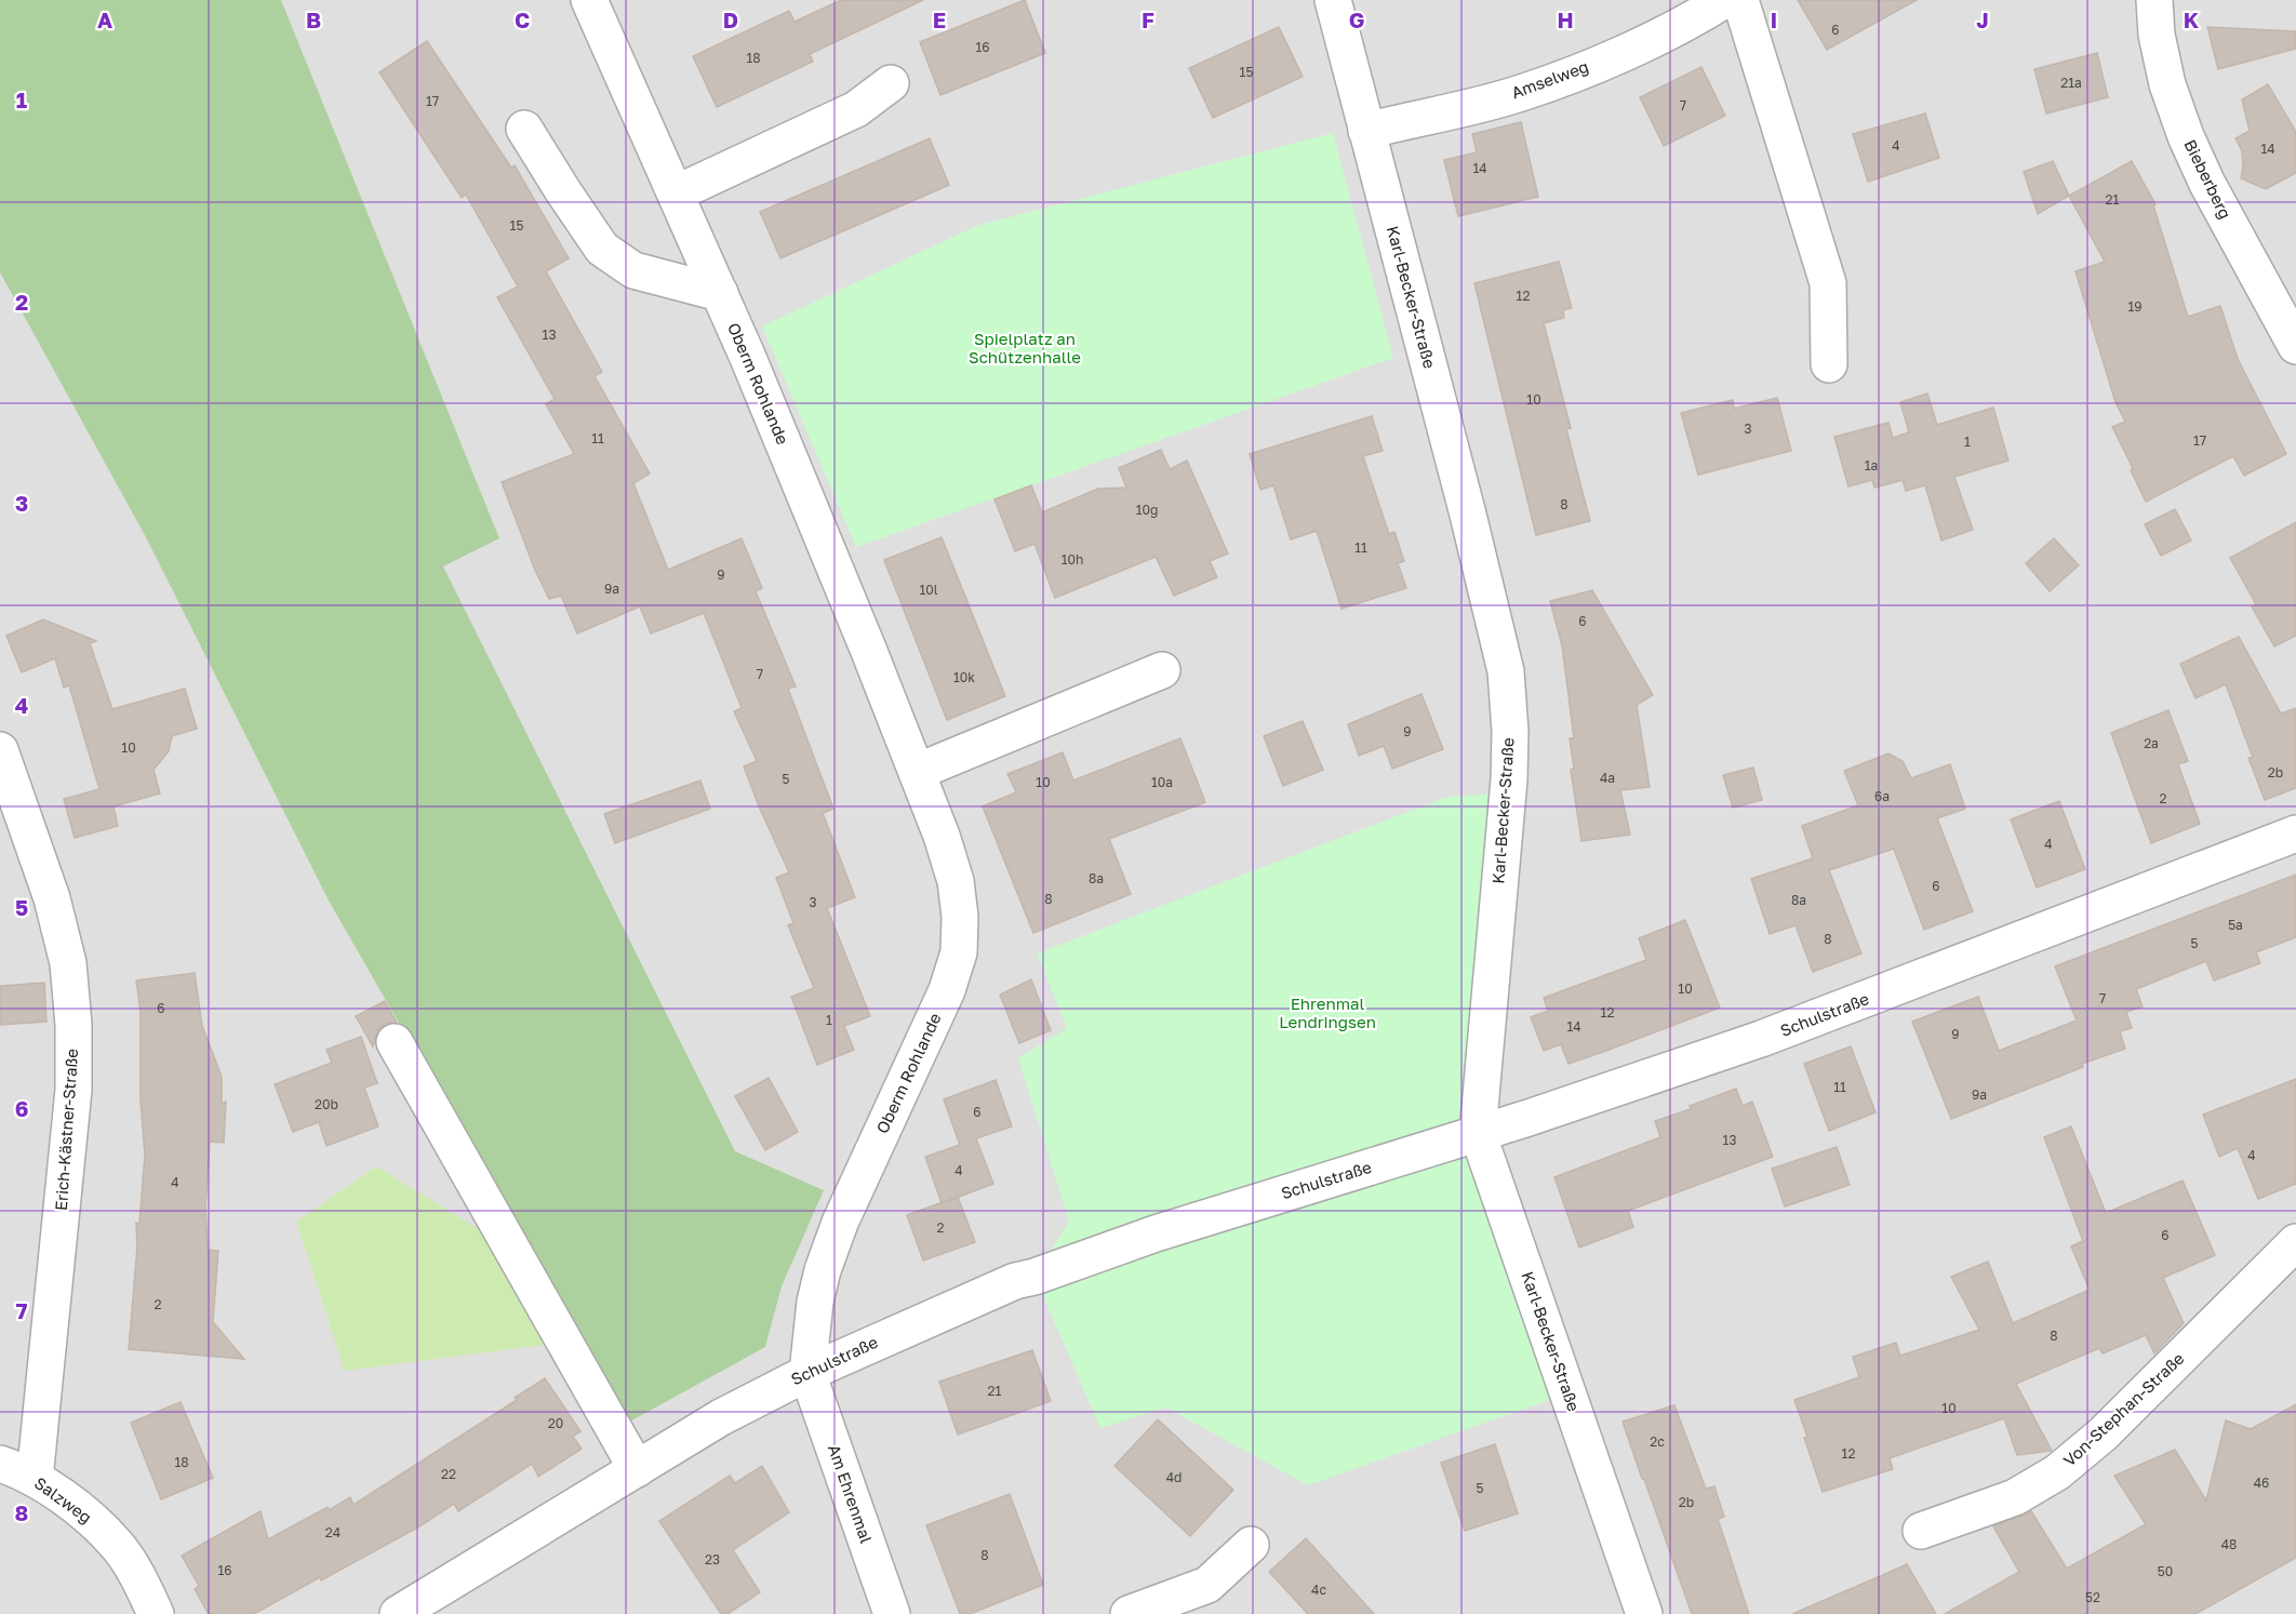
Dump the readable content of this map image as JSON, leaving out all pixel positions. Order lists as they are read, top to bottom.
{
  "streets": {
    "street": [
      "Amselweg",
      "Bieberberg",
      "Karl-Becker-Straße",
      "Oberm Rohlande",
      "Schulstraße",
      "Erich-Kästner-Straße",
      "Von-Stephan-Straße",
      "Am Ehrenmal",
      "Salzweg"
    ]
  },
  "crossings": [
    ["Amselweg", "Karl-Becker-Straße"],
    ["Karl-Becker-Straße", "Schulstraße"],
    ["Oberm Rohlande", "Schulstraße"],
    ["Oberm Rohlande", "Am Ehrenmal"],
    ["Schulstraße", "Am Ehrenmal"],
    ["Erich-Kästner-Straße", "Salzweg"]
  ],
  "parks": ["Spielplatz an Schützenhalle", "Ehrenmal Lendringsen"],
  "house_numbers": [
    "6",
    "16",
    "18",
    "15",
    "21a",
    "17",
    "7",
    "4",
    "14",
    "14",
    "21",
    "15",
    "12",
    "19",
    "13",
    "10",
    "3",
    "11",
    "17",
    "1",
    "1a",
    "8",
    "10g",
    "11",
    "10h",
    "9",
    "9a",
    "10l",
    "6",
    "7",
    "10k",
    "9",
    "2a",
    "10",
    "2b",
    "4a",
    "5",
    "10",
    "10a",
    "6a",
    "2",
    "4",
    "8a",
    "6",
    "8",
    "8a",
    "3",
    "5a",
    "8",
    "5",
    "10",
    "7",
    "6",
    "12",
    "1",
    "14",
    "9",
    "11",
    "9a",
    "20b",
    "6",
    "13",
    "4",
    "4",
    "4",
    "2",
    "6",
    "2",
    "8",
    "21",
    "10",
    "20",
    "2c",
    "12",
    "18",
    "22",
    "4d",
    "46",
    "5",
    "2b",
    "24",
    "48",
    "8",
    "23",
    "16",
    "50",
    "4c",
    "52"
  ],
  "grid": {
    "columns": [
      "A",
      "B",
      "C",
      "D",
      "E",
      "F",
      "G",
      "H",
      "I",
      "J",
      "K"
    ],
    "rows": [
      "1",
      "2",
      "3",
      "4",
      "5",
      "6",
      "7",
      "8"
    ]
  }
}
